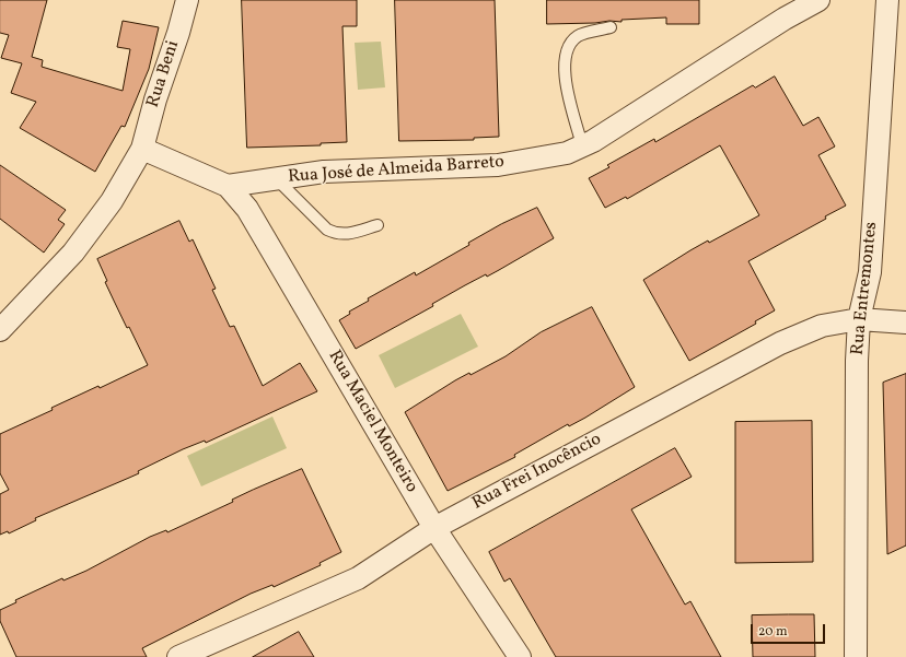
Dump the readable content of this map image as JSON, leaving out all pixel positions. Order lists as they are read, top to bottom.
{
  "streets": {
    "street": [
      "Rua Beni",
      "Rua José de Almeida Barreto",
      "Rua Entremontes",
      "Rua Maciel Monteiro",
      "Rua Frei Inocêncio"
    ]
  },
  "crossings": [
    ["Rua José de Almeida Barreto", "Rua Maciel Monteiro"],
    ["Rua Entremontes", "Rua Frei Inocêncio"],
    ["Rua Maciel Monteiro", "Rua Frei Inocêncio"]
  ],
  "scale_bar": "20 m"
}
